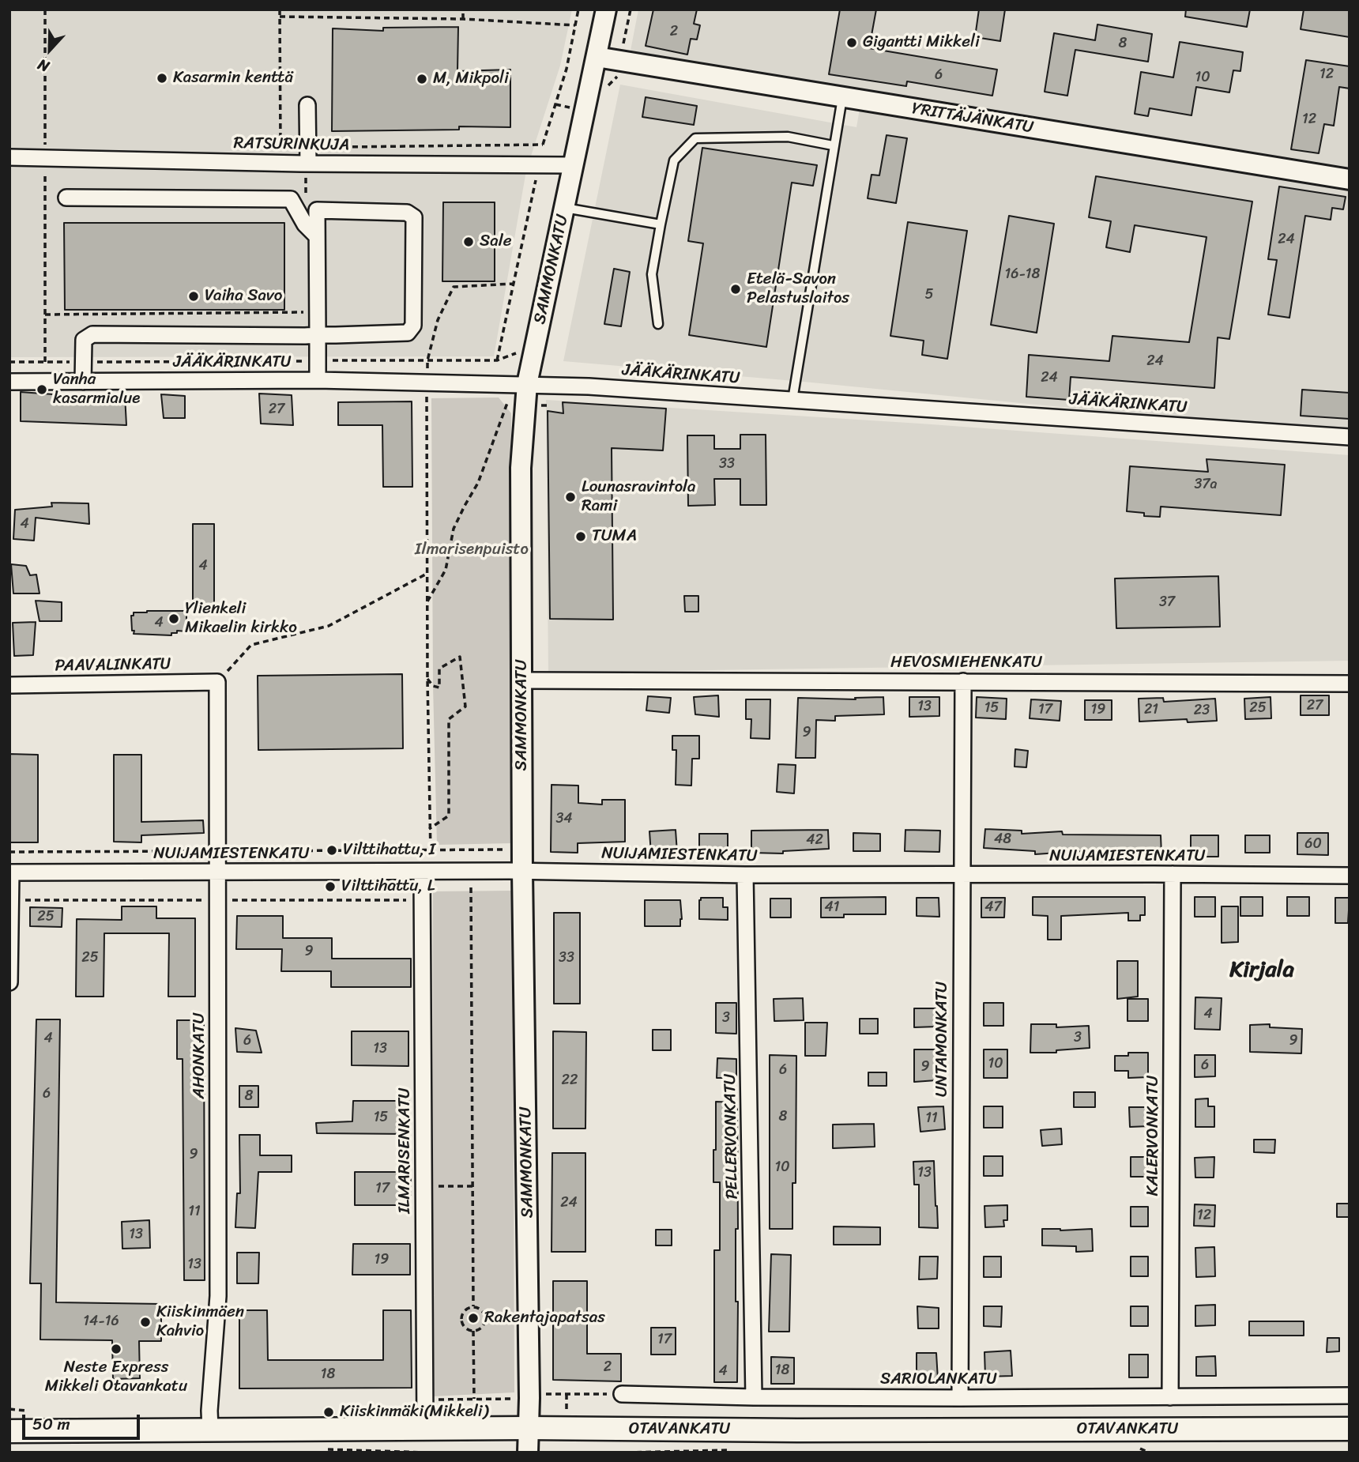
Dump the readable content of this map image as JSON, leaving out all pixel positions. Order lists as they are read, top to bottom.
{
  "streets": {
    "main road": ["OTAVANKATU"],
    "street": [
      "YRITTÄJÄNKATU",
      "RATSURINKUJA",
      "SAMMONKATU",
      "JÄÄKÄRINKATU",
      "HEVOSMIEHENKATU",
      "PAAVALINKATU",
      "NUIJAMIESTENKATU",
      "UNTAMONKATU",
      "AHONKATU",
      "KALERVONKATU",
      "PELLERVONKATU",
      "ILMARISENKATU",
      "SARIOLANKATU"
    ]
  },
  "crossings": [
    ["YRITTÄJÄNKATU", "SAMMONKATU"],
    ["RATSURINKUJA", "SAMMONKATU"],
    ["SAMMONKATU", "JÄÄKÄRINKATU"],
    ["SAMMONKATU", "HEVOSMIEHENKATU"],
    ["SAMMONKATU", "NUIJAMIESTENKATU"],
    ["SAMMONKATU", "OTAVANKATU"],
    ["HEVOSMIEHENKATU", "UNTAMONKATU"],
    ["PAAVALINKATU", "AHONKATU"],
    ["NUIJAMIESTENKATU", "UNTAMONKATU"],
    ["NUIJAMIESTENKATU", "AHONKATU"],
    ["NUIJAMIESTENKATU", "KALERVONKATU"],
    ["NUIJAMIESTENKATU", "PELLERVONKATU"],
    ["NUIJAMIESTENKATU", "ILMARISENKATU"],
    ["UNTAMONKATU", "SARIOLANKATU"],
    ["AHONKATU", "OTAVANKATU"],
    ["KALERVONKATU", "SARIOLANKATU"],
    ["PELLERVONKATU", "SARIOLANKATU"],
    ["ILMARISENKATU", "OTAVANKATU"]
  ],
  "districts": ["Kirjala"],
  "parks": ["Ilmarisenpuisto"],
  "places": [
    "Gigantti Mikkeli",
    "Kasarmin kenttä",
    "M, Mikpoli",
    "Sale",
    "Etelä-Savon Pelastuslaitos",
    "Vaiha Savo",
    "Vanha kasarmialue",
    "Lounasravintola Rami",
    "TUMA",
    "Ylienkeli Mikaelin kirkko",
    "Vilttihattu, I",
    "Vilttihattu, L",
    "Rakentajapatsas",
    "Kiiskinmäen Kahvio",
    "Neste Express Mikkeli Otavankatu",
    "Kiiskinmäki(Mikkeli)"
  ],
  "house_numbers": [
    "2",
    "8",
    "12",
    "6",
    "10",
    "12",
    "24",
    "16-18",
    "5",
    "24",
    "24",
    "27",
    "33",
    "37a",
    "4",
    "4",
    "37",
    "4",
    "27",
    "13",
    "15",
    "25",
    "17",
    "19",
    "21",
    "23",
    "9",
    "34",
    "48",
    "42",
    "60",
    "41",
    "47",
    "25",
    "9",
    "25",
    "33",
    "4",
    "3",
    "3",
    "4",
    "6",
    "9",
    "13",
    "10",
    "6",
    "9",
    "6",
    "22",
    "6",
    "8",
    "8",
    "15",
    "11",
    "9",
    "10",
    "13",
    "17",
    "24",
    "11",
    "12",
    "13",
    "19",
    "13",
    "14-16",
    "17",
    "2",
    "18",
    "4",
    "18"
  ],
  "scale_bar": "50 m",
  "north": "bottom"
}
